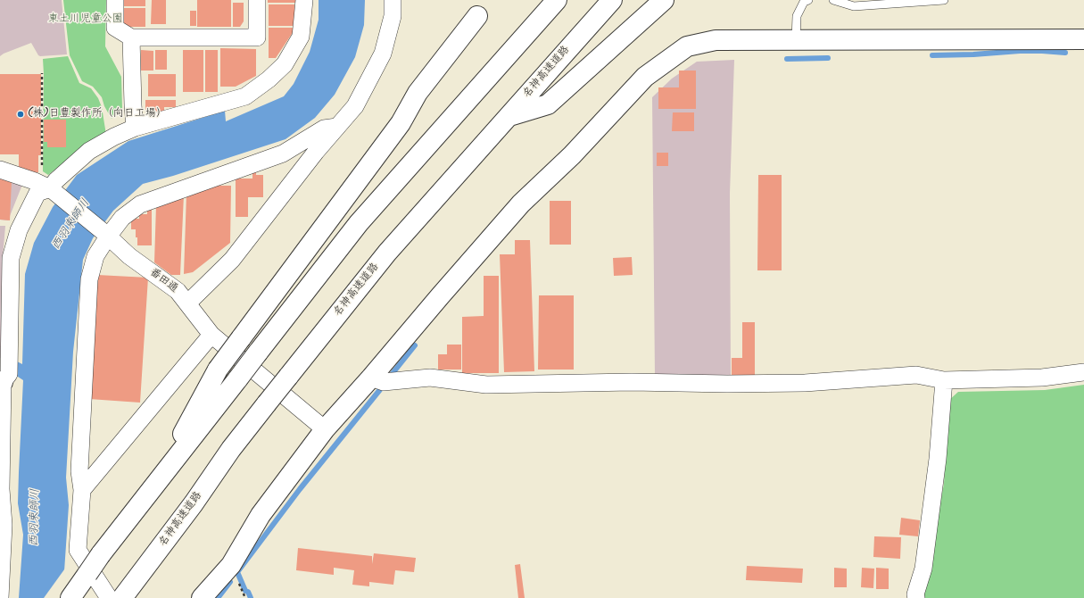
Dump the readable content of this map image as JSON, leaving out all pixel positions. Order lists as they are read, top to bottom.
{
  "streets": {
    "main road": ["名神高速道路"],
    "street": ["番田通"]
  },
  "water": ["西羽束師川"],
  "parks": ["東土川児童公園"],
  "places": ["(株)日豊製作所（向日工場）"]
}
